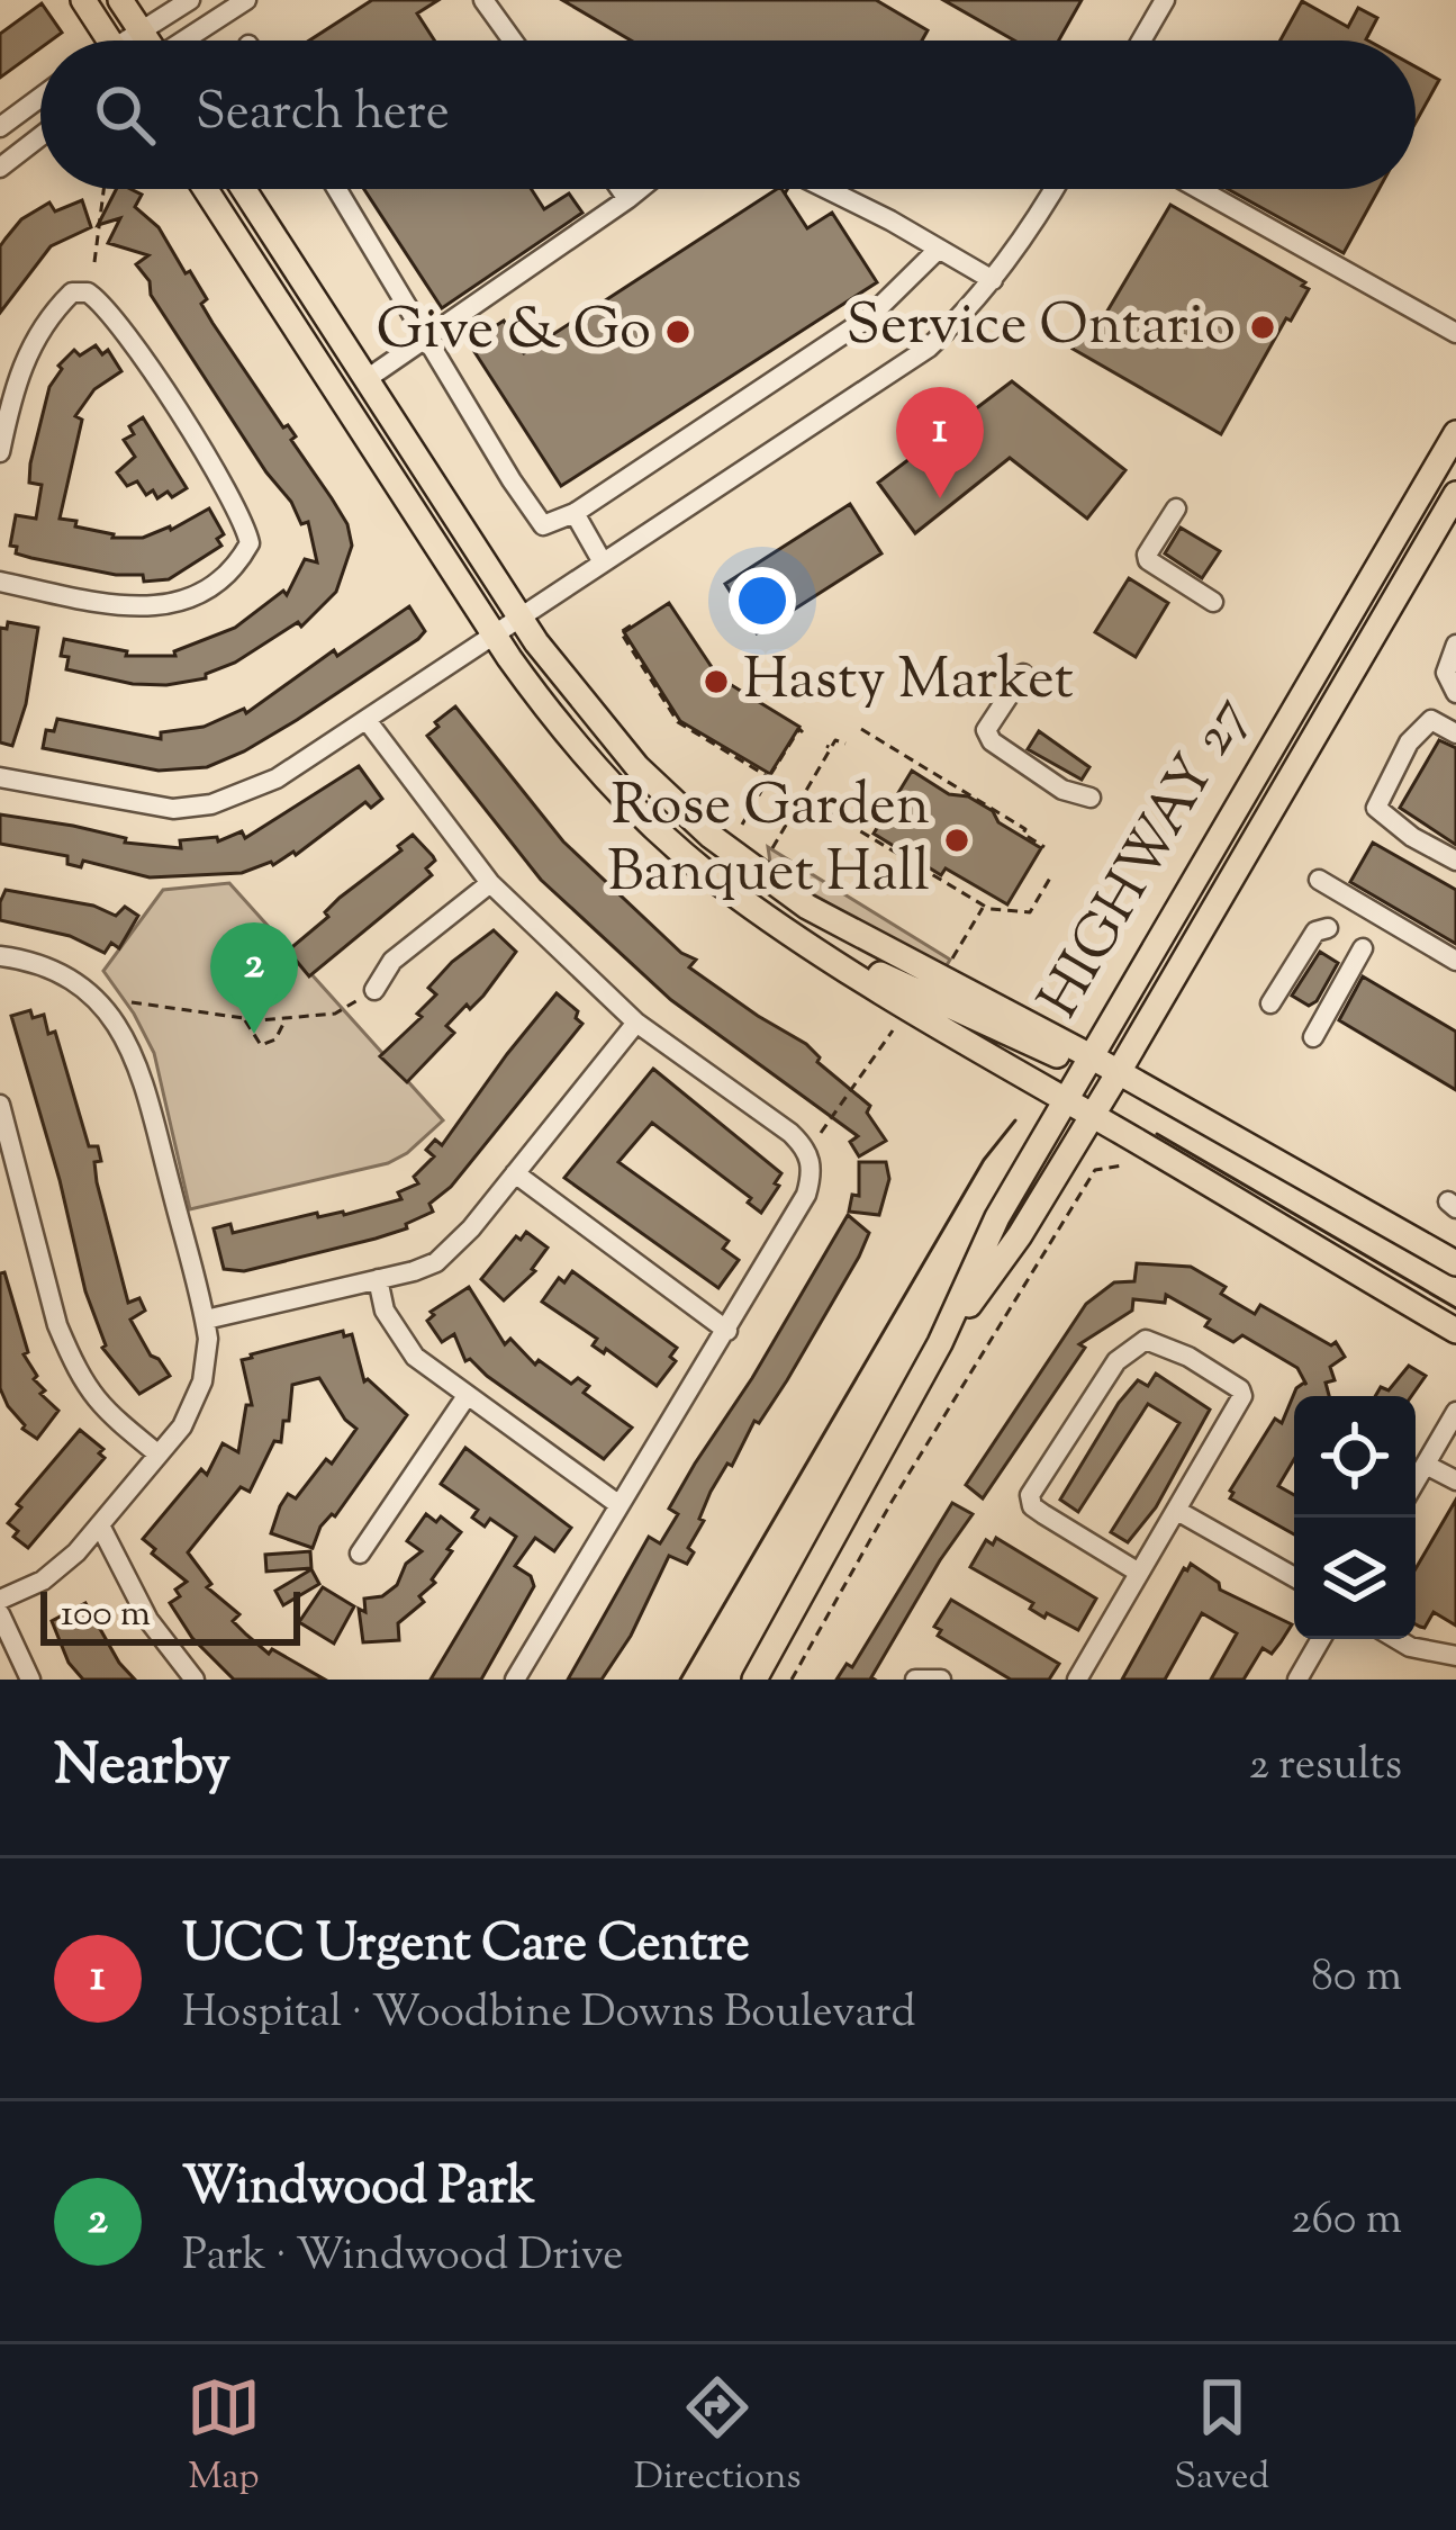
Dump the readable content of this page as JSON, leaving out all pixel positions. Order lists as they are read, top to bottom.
{
  "streets": {
    "main road": ["HIGHWAY 27"]
  },
  "places": [
    "Service Ontario",
    "Give & Go",
    "Hasty Market",
    "Rose Garden Banquet Hall"
  ],
  "scale_bar": "100 m",
  "page": {
    "search": "Search here",
    "pins": ["1", "2"],
    "scale": "100 m",
    "heading": ["Nearby", "2 results"],
    "list": [
      {
        "mark": "1",
        "name": "UCC Urgent Care Centre",
        "note": "Hospital · Woodbine Downs Boulevard",
        "value": "80 m"
      },
      {
        "mark": "2",
        "name": "Windwood Park",
        "note": "Park · Windwood Drive",
        "value": "260 m"
      }
    ],
    "nav": ["Map", "Directions", "Saved"]
  }
}
